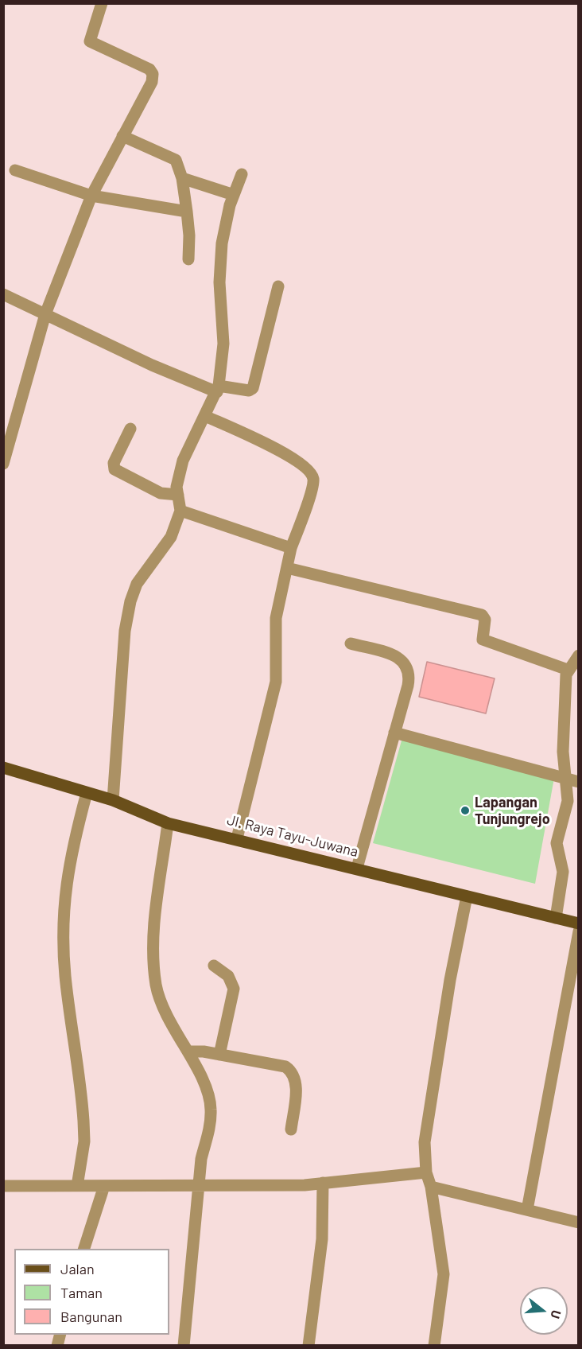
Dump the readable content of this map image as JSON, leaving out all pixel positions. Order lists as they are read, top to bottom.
{
  "streets": {
    "main road": ["Jl. Raya Tayu-Juwana"]
  },
  "places": ["Lapangan Tunjungrejo"],
  "legend": ["Jalan", "Taman", "Bangunan"],
  "north": "right"
}
